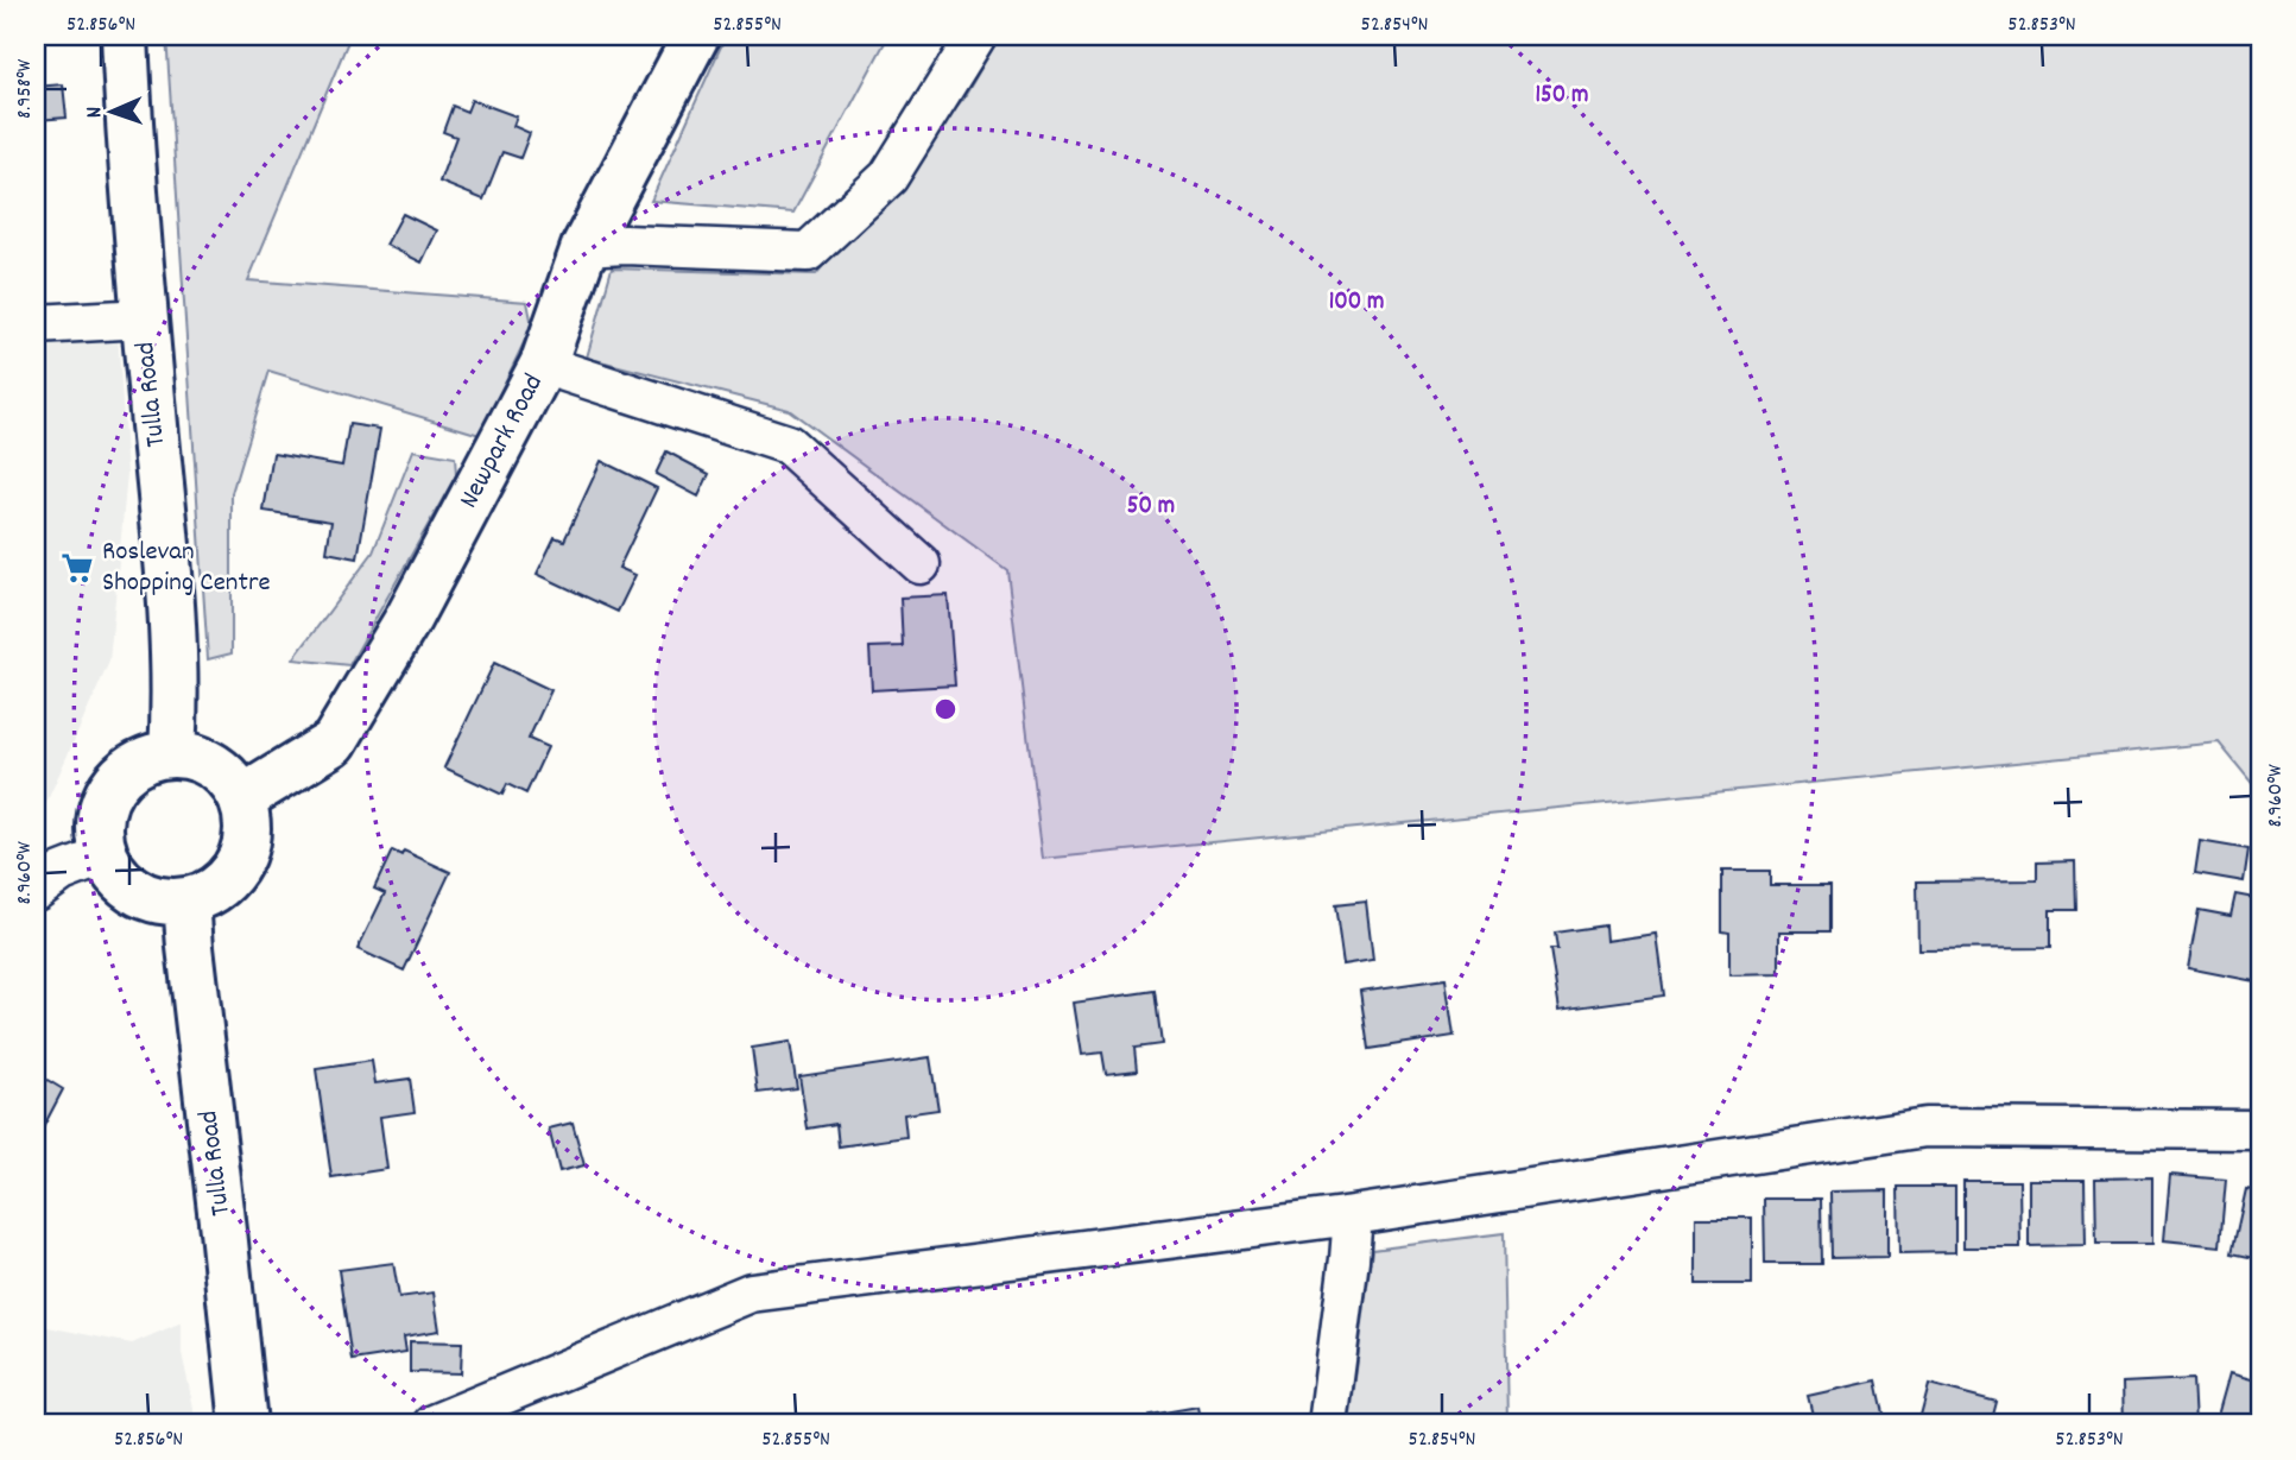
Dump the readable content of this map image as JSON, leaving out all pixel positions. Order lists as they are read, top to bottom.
{
  "streets": {
    "main road": ["Tulla Road", "Newpark Road"]
  },
  "crossings": [
    ["Tulla Road", "Newpark Road"]
  ],
  "places": {
    "supermarket": ["Roslevan Shopping Centre"]
  },
  "north": "left",
  "coordinates": [
    "52.856°N",
    "52.855°N",
    "52.854°N",
    "52.853°N",
    "8.958°W",
    "8.960°W"
  ],
  "rings": ["150 m", "100 m", "50 m"]
}
